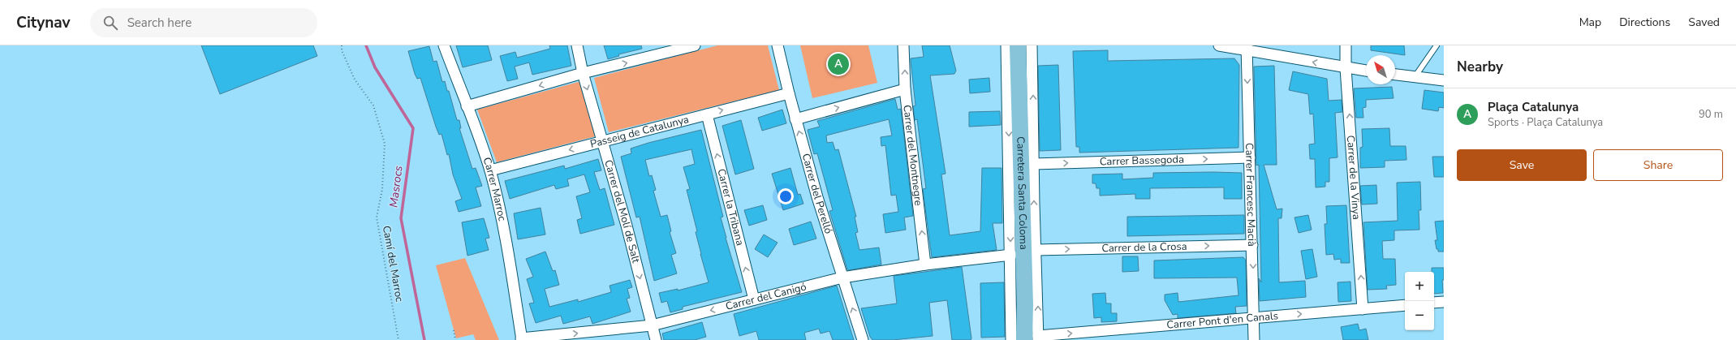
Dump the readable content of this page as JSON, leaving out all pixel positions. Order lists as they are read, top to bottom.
{
  "streets": {
    "main road": ["Carretera Santa Coloma"],
    "street": [
      "Passeig de Catalunya",
      "Carrer del Montnegre",
      "Carrer Bassegoda",
      "Carrer de la Vinya",
      "Carrer Marroc",
      "Carrer del Perelló",
      "Carrer Francesc Macià",
      "Carrer la Tribana",
      "Carrer del Molí de Salt",
      "Carrer de la Crosa",
      "Carrer del Canigó",
      "Carrer Pont d'en Canals"
    ],
    "path": ["Camí del Marroc"]
  },
  "crossings": [
    ["Passeig de Catalunya", "Carrer Marroc"],
    ["Passeig de Catalunya", "Carrer del Perelló"],
    ["Passeig de Catalunya", "Carrer la Tribana"],
    ["Passeig de Catalunya", "Carrer del Molí de Salt"],
    ["Carrer del Montnegre", "Carrer del Canigó"],
    ["Carrer Bassegoda", "Carrer Francesc Macià"],
    ["Carrer de la Vinya", "Carrer Pont d'en Canals"],
    ["Carrer Marroc", "Carrer del Canigó"],
    ["Carretera Santa Coloma", "Carrer del Canigó"],
    ["Carretera Santa Coloma", "Carrer Pont d'en Canals"],
    ["Carrer del Perelló", "Carrer del Canigó"],
    ["Carrer Francesc Macià", "Carrer de la Crosa"],
    ["Carrer Francesc Macià", "Carrer Pont d'en Canals"],
    ["Carrer la Tribana", "Carrer del Canigó"],
    ["Carrer del Molí de Salt", "Carrer del Canigó"]
  ],
  "one_way": [
    "Carrer del Montnegre",
    "Carrer Bassegoda",
    "Carrer de la Vinya",
    "Carrer del Perelló",
    "Carrer Francesc Macià",
    "Carrer la Tribana",
    "Carrer del Molí de Salt",
    "Carrer de la Crosa",
    "Carrer Pont d'en Canals"
  ],
  "water": ["Masrocs"],
  "north": "top left",
  "page": {
    "header": "Citynav",
    "search": "Search here",
    "nav": ["Map", "Directions", "Saved"],
    "heading": "Nearby",
    "pins": "A",
    "list": [
      {
        "mark": "A",
        "name": "Plaça Catalunya",
        "note": "Sports · Plaça Catalunya",
        "value": "90 m"
      }
    ],
    "buttons": ["Save", "Share"],
    "map_buttons": ["+", "−"]
  }
}
